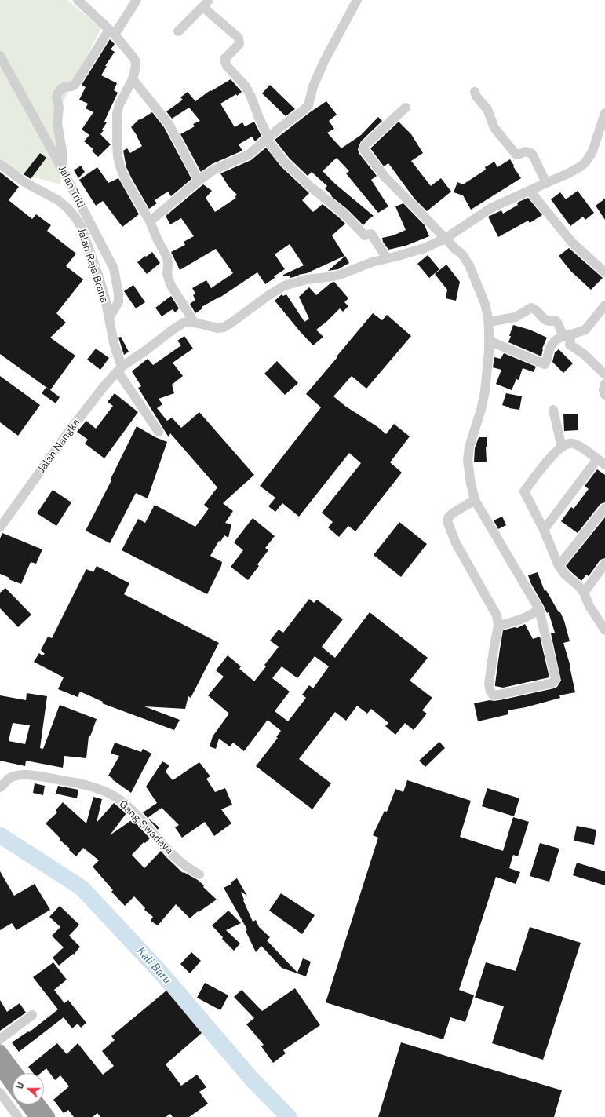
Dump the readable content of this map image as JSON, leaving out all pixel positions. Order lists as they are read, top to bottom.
{
  "streets": {
    "street": [
      "Jalan Triti",
      "Jalan Raja Brana",
      "Jalan Nangka",
      "Gang Swadaya"
    ]
  },
  "crossings": [
    ["Jalan Triti", "Jalan Raja Brana"],
    ["Jalan Raja Brana", "Jalan Nangka"]
  ],
  "water": ["Kali Baru"],
  "north": "left"
}
